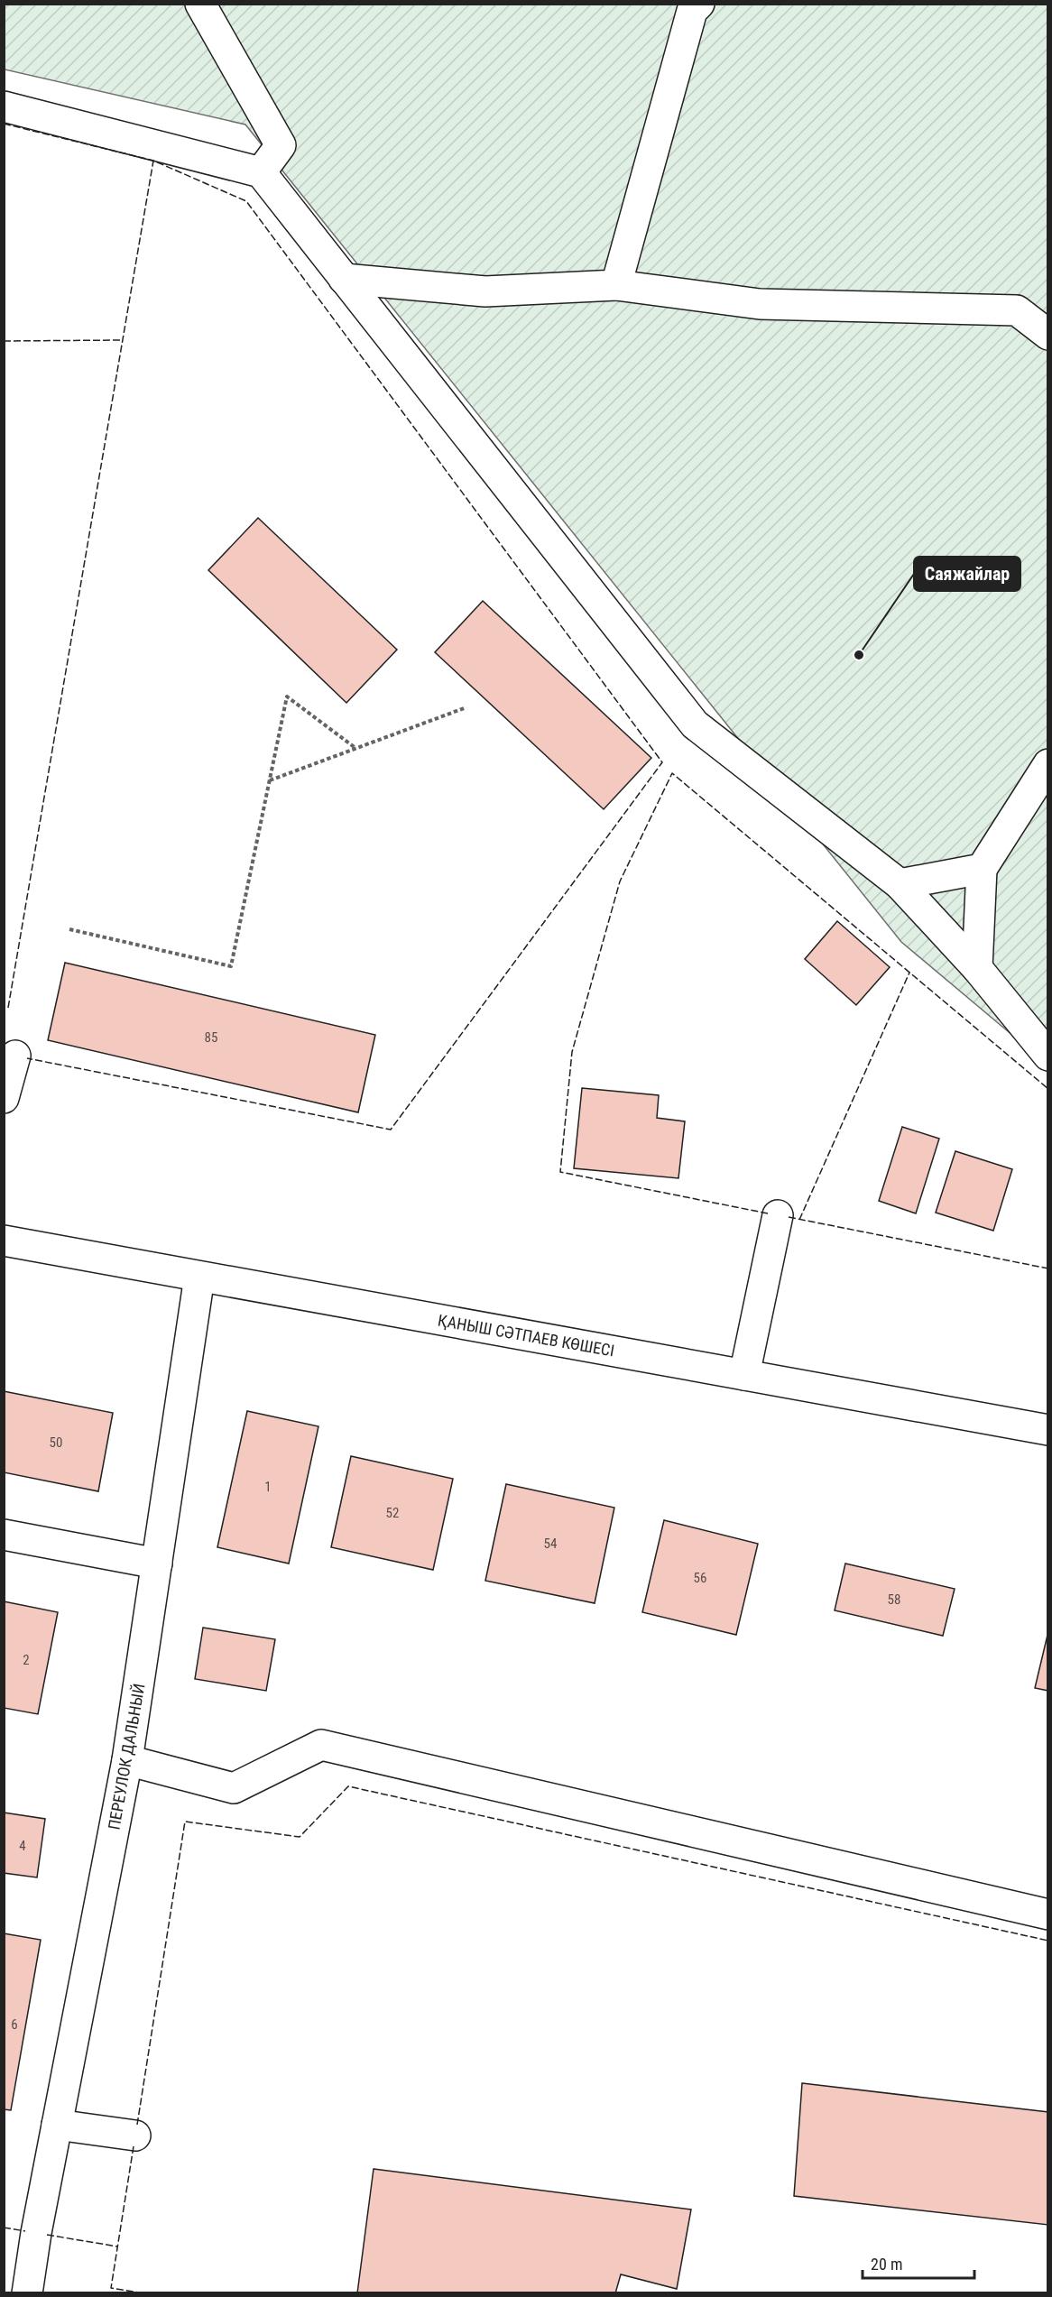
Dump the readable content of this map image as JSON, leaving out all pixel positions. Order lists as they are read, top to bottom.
{
  "streets": {
    "street": ["ҚАНЫШ СӘТПАЕВ КӨШЕСІ", "ПЕРЕУЛОК ДАЛЬНЫЙ"]
  },
  "crossings": [
    ["ҚАНЫШ СӘТПАЕВ КӨШЕСІ", "ПЕРЕУЛОК ДАЛЬНЫЙ"]
  ],
  "places": ["Саяжайлар"],
  "house_numbers": [
    "85",
    "50",
    "1",
    "52",
    "54",
    "56",
    "58",
    "2",
    "4",
    "6"
  ],
  "scale_bar": "20 m"
}
